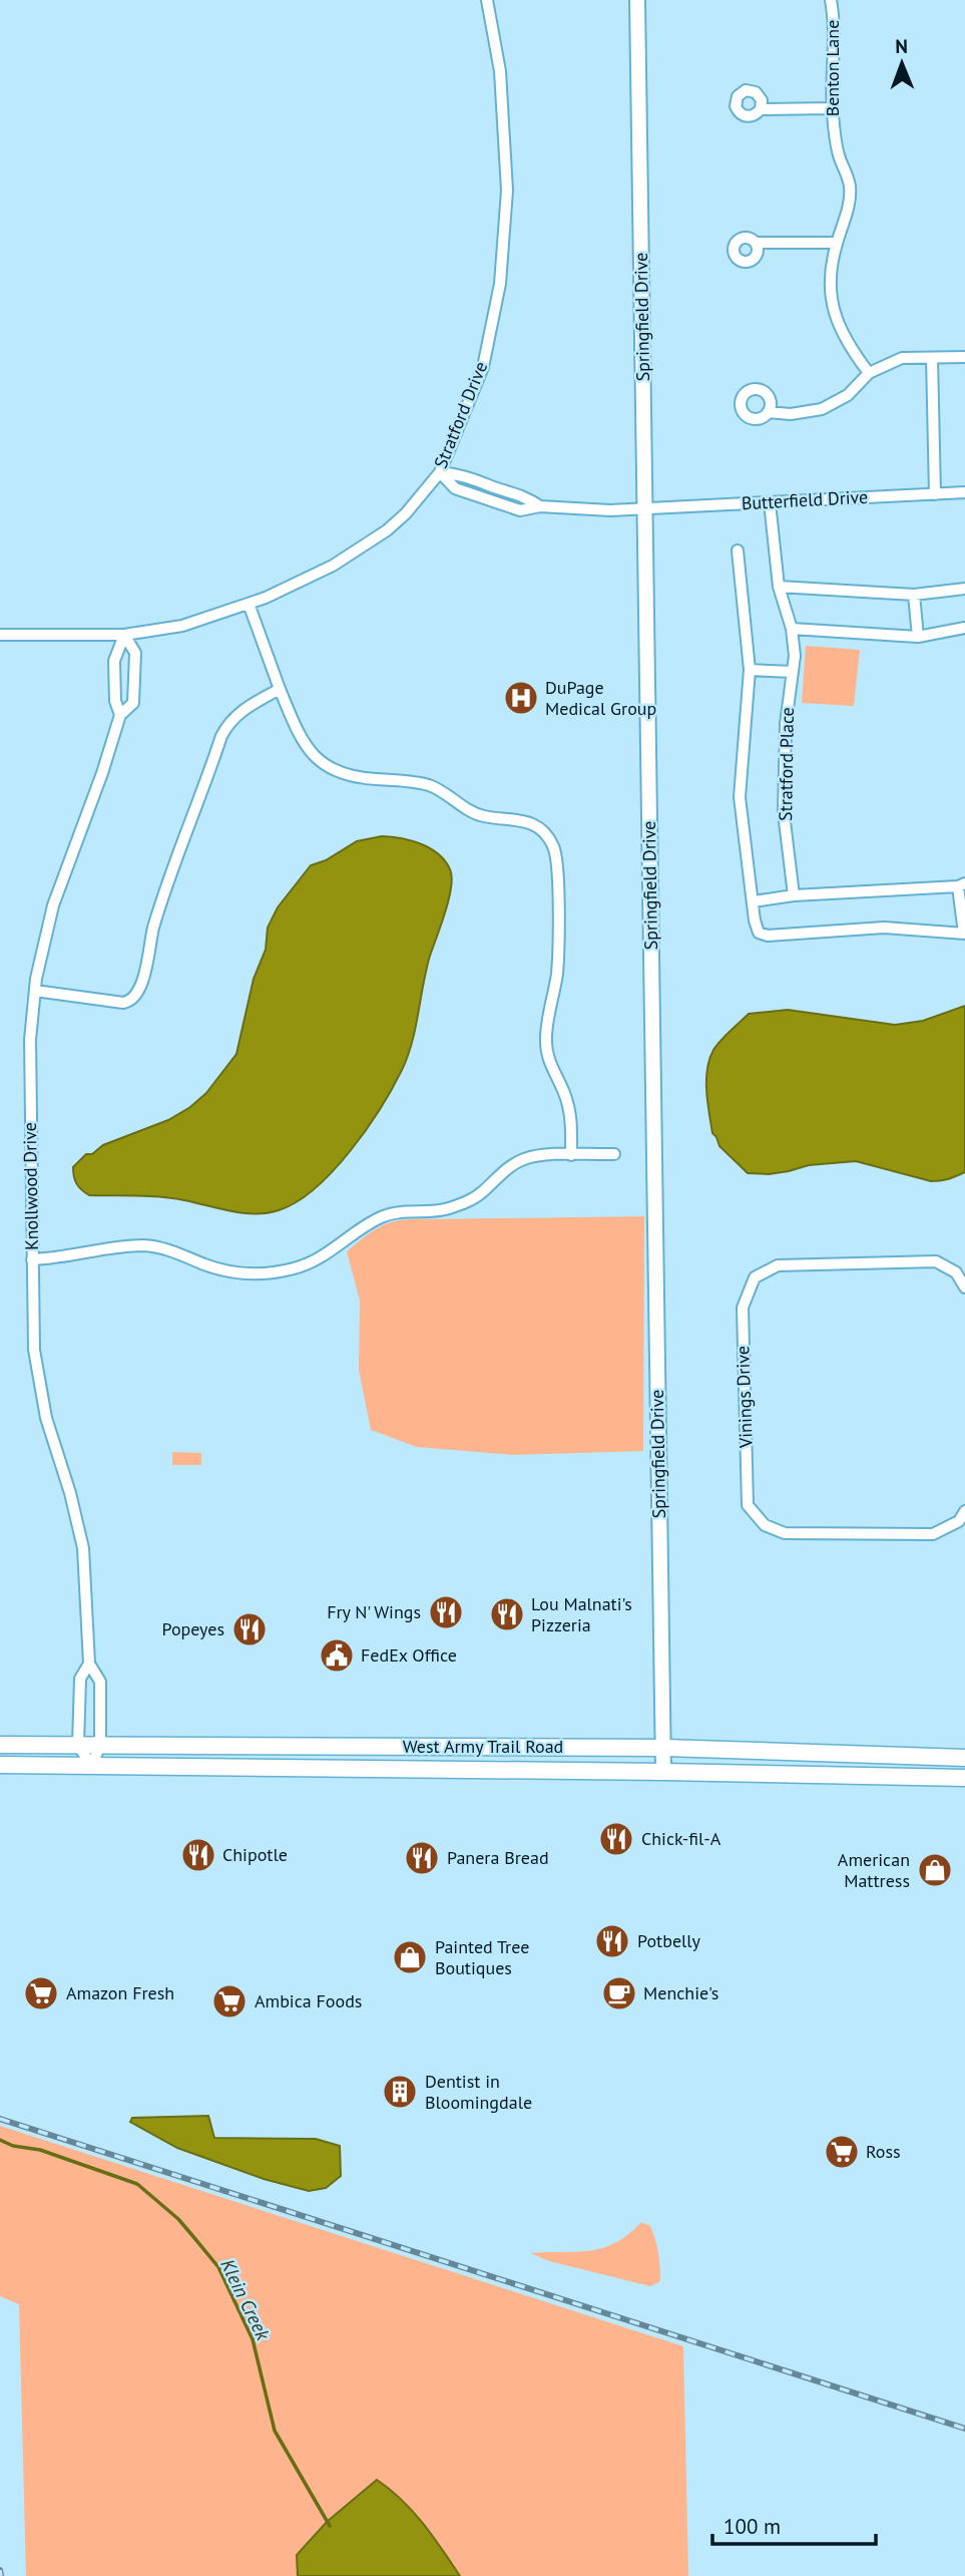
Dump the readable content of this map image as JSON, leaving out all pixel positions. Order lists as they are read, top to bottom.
{
  "streets": {
    "main road": ["West Army Trail Road"],
    "street": [
      "Benton Lane",
      "Springfield Drive",
      "Stratford Drive",
      "Butterfield Drive",
      "Stratford Place",
      "Knollwood Drive",
      "Vinings Drive"
    ]
  },
  "crossings": [
    ["Springfield Drive", "Butterfield Drive"],
    ["Springfield Drive", "West Army Trail Road"],
    ["Stratford Drive", "Butterfield Drive"],
    ["Stratford Drive", "Knollwood Drive"],
    ["Butterfield Drive", "Stratford Place"],
    ["Knollwood Drive", "West Army Trail Road"]
  ],
  "water": ["Klein Creek"],
  "places": {
    "hospital": ["DuPage Medical Group"],
    "restaurant": [
      "Fry N' Wings",
      "Lou Malnati's Pizzeria",
      "Popeyes",
      "Chick-fil-A",
      "Chipotle",
      "Panera Bread",
      "Potbelly"
    ],
    "public building": ["FedEx Office"],
    "shop": ["American Mattress", "Painted Tree Boutiques"],
    "supermarket": ["Amazon Fresh", "Ambica Foods", "Ross"],
    "cafe": ["Menchie's"],
    "building": ["Dentist in Bloomingdale"]
  },
  "scale_bar": "100 m",
  "north": "top"
}
